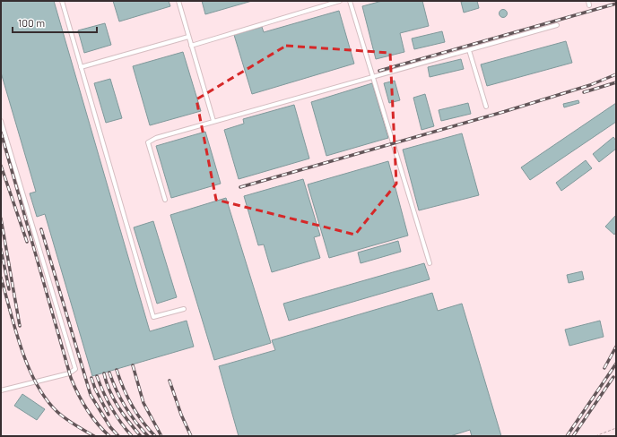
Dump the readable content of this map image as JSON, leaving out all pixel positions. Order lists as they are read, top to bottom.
{
  "scale_bar": "100 m"
}
